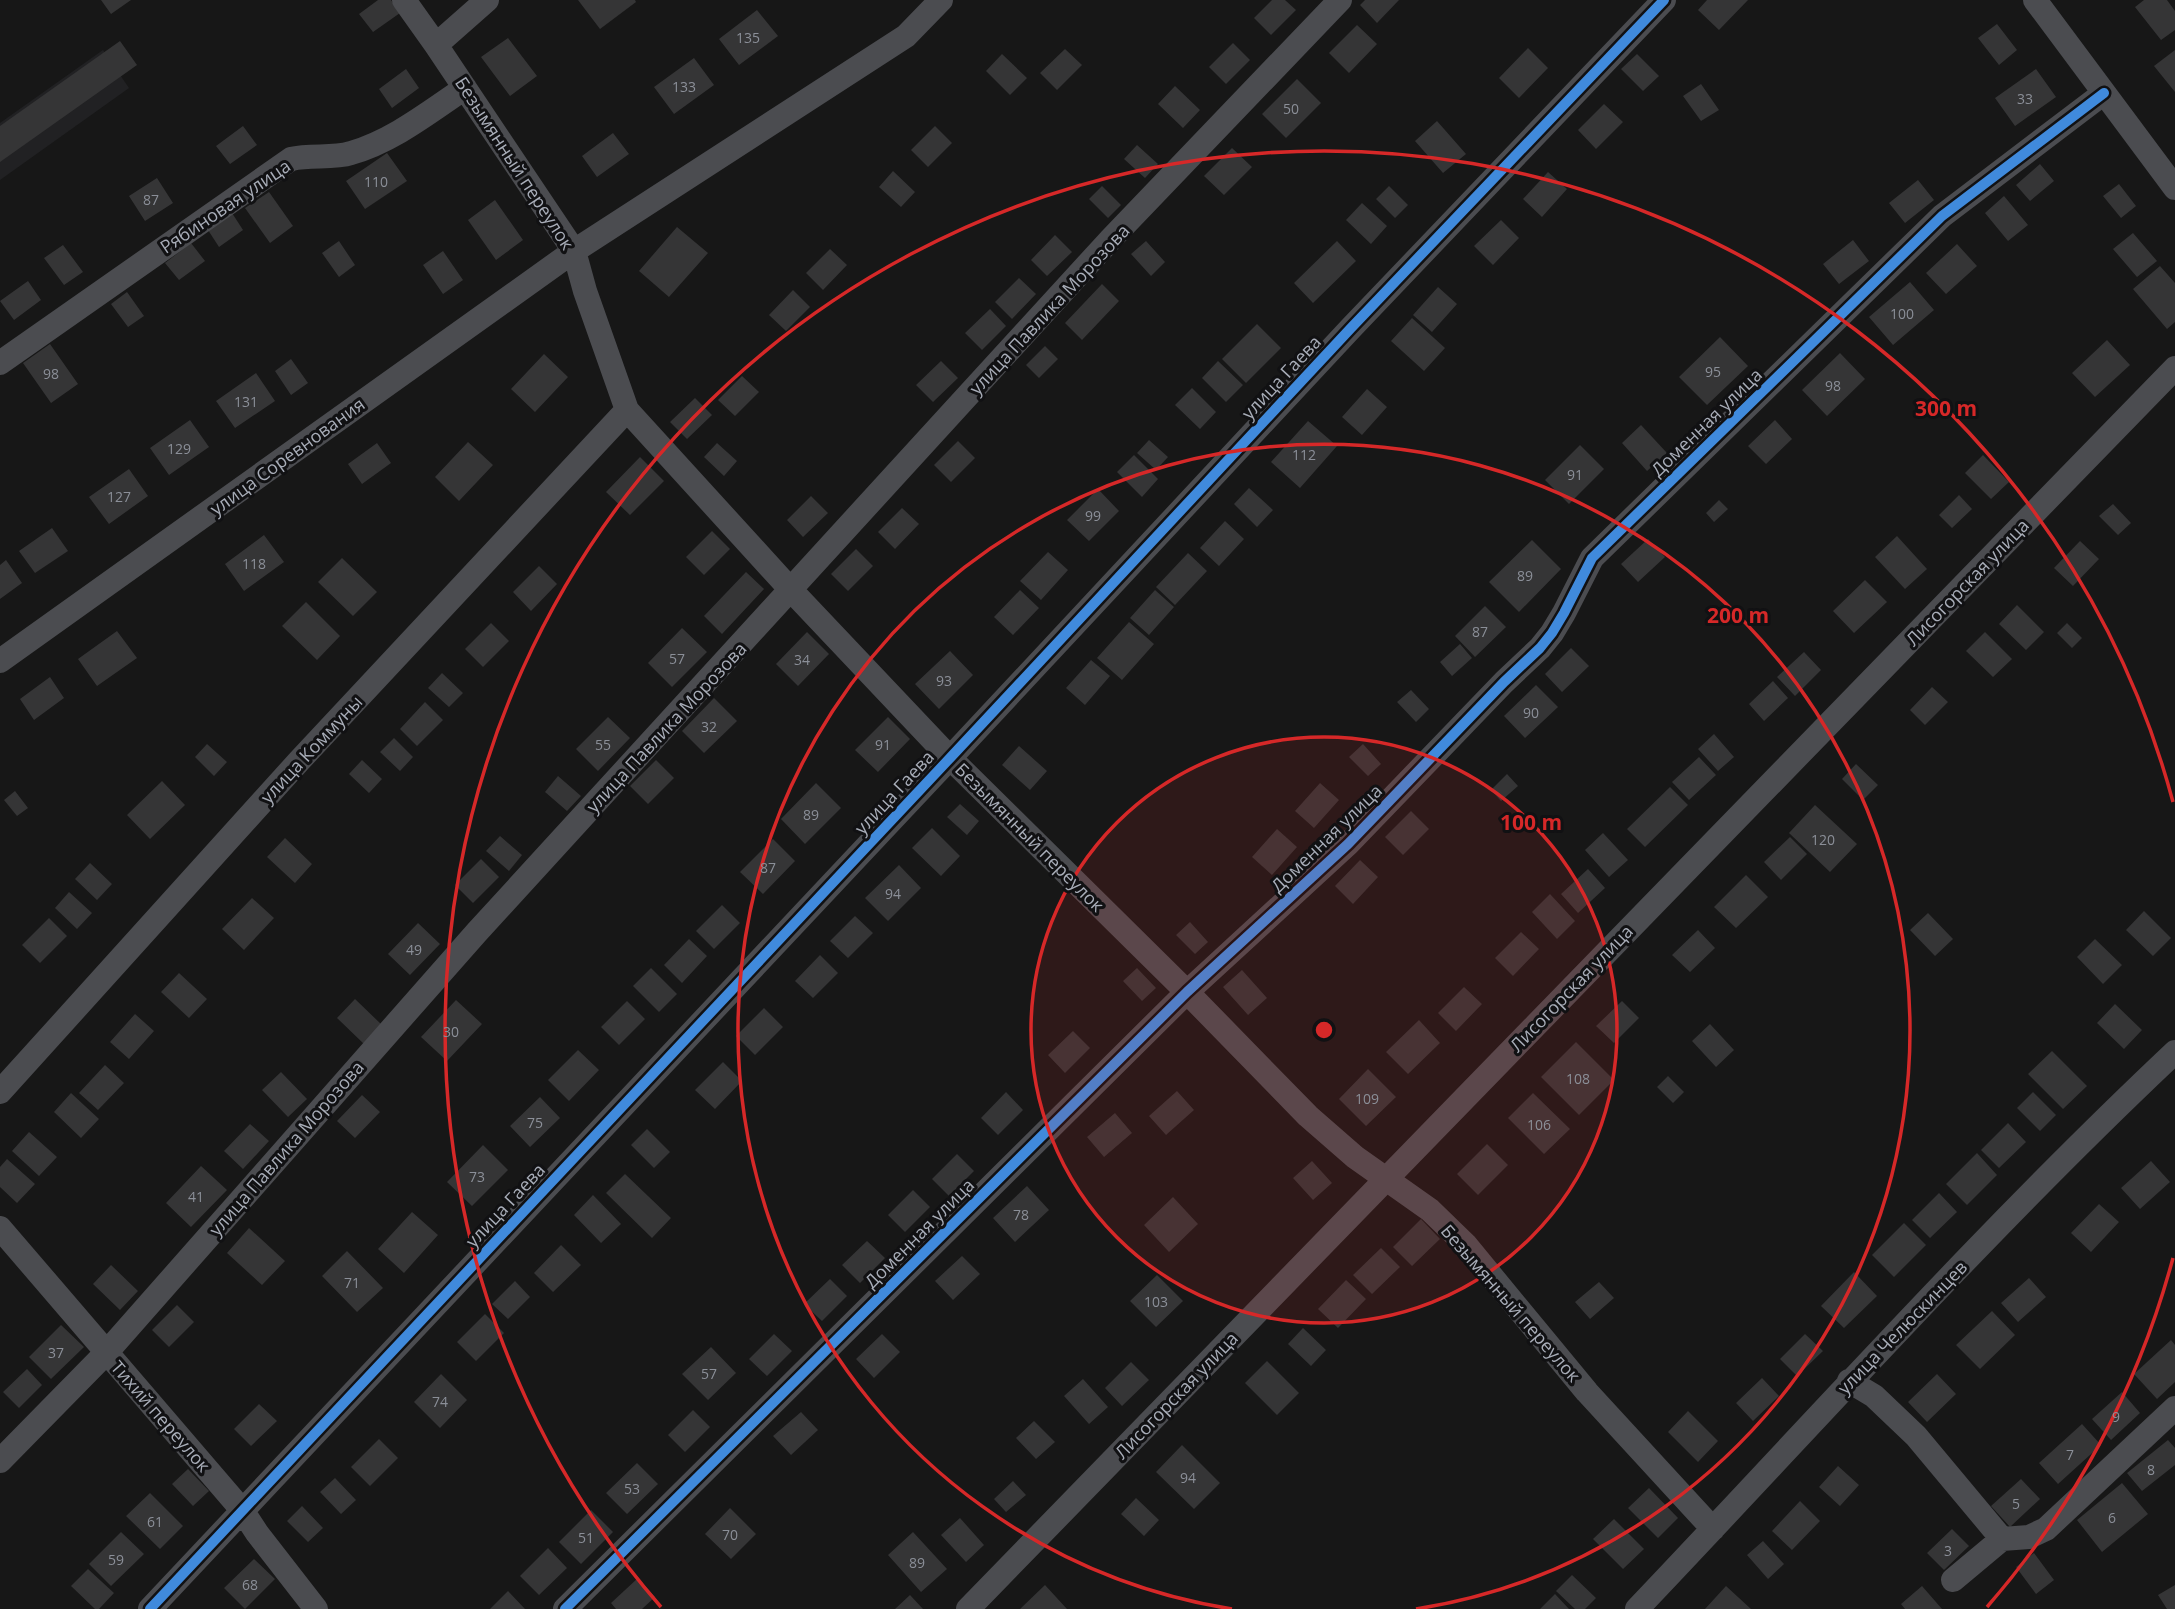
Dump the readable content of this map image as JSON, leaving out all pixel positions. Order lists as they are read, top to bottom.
{
  "streets": {
    "street": [
      "Безымянный переулок",
      "Рябиновая улица",
      "улица Павлика Морозова",
      "улица Гаева",
      "Доменная улица",
      "улица Соревнования",
      "Лисогорская улица",
      "улица Коммуны",
      "улица Челюскинцев",
      "Тихий переулок"
    ]
  },
  "crossings": [
    ["Безымянный переулок", "Рябиновая улица"],
    ["Безымянный переулок", "улица Павлика Морозова"],
    ["Безымянный переулок", "улица Гаева"],
    ["Безымянный переулок", "Доменная улица"],
    ["Безымянный переулок", "улица Соревнования"],
    ["Безымянный переулок", "Лисогорская улица"],
    ["Безымянный переулок", "улица Коммуны"],
    ["Безымянный переулок", "улица Челюскинцев"],
    ["улица Павлика Морозова", "Тихий переулок"],
    ["улица Гаева", "Тихий переулок"]
  ],
  "house_numbers": [
    "135",
    "133",
    "33",
    "50",
    "110",
    "87",
    "100",
    "95",
    "98",
    "98",
    "131",
    "129",
    "112",
    "91",
    "127",
    "99",
    "118",
    "89",
    "87",
    "57",
    "34",
    "93",
    "90",
    "32",
    "55",
    "91",
    "89",
    "120",
    "87",
    "94",
    "49",
    "30",
    "108",
    "109",
    "75",
    "106",
    "73",
    "41",
    "78",
    "71",
    "103",
    "37",
    "57",
    "74",
    "9",
    "7",
    "8",
    "94",
    "53",
    "5",
    "6",
    "61",
    "70",
    "51",
    "3",
    "59",
    "89",
    "68"
  ],
  "rings": ["300 m", "200 m", "100 m"]
}
